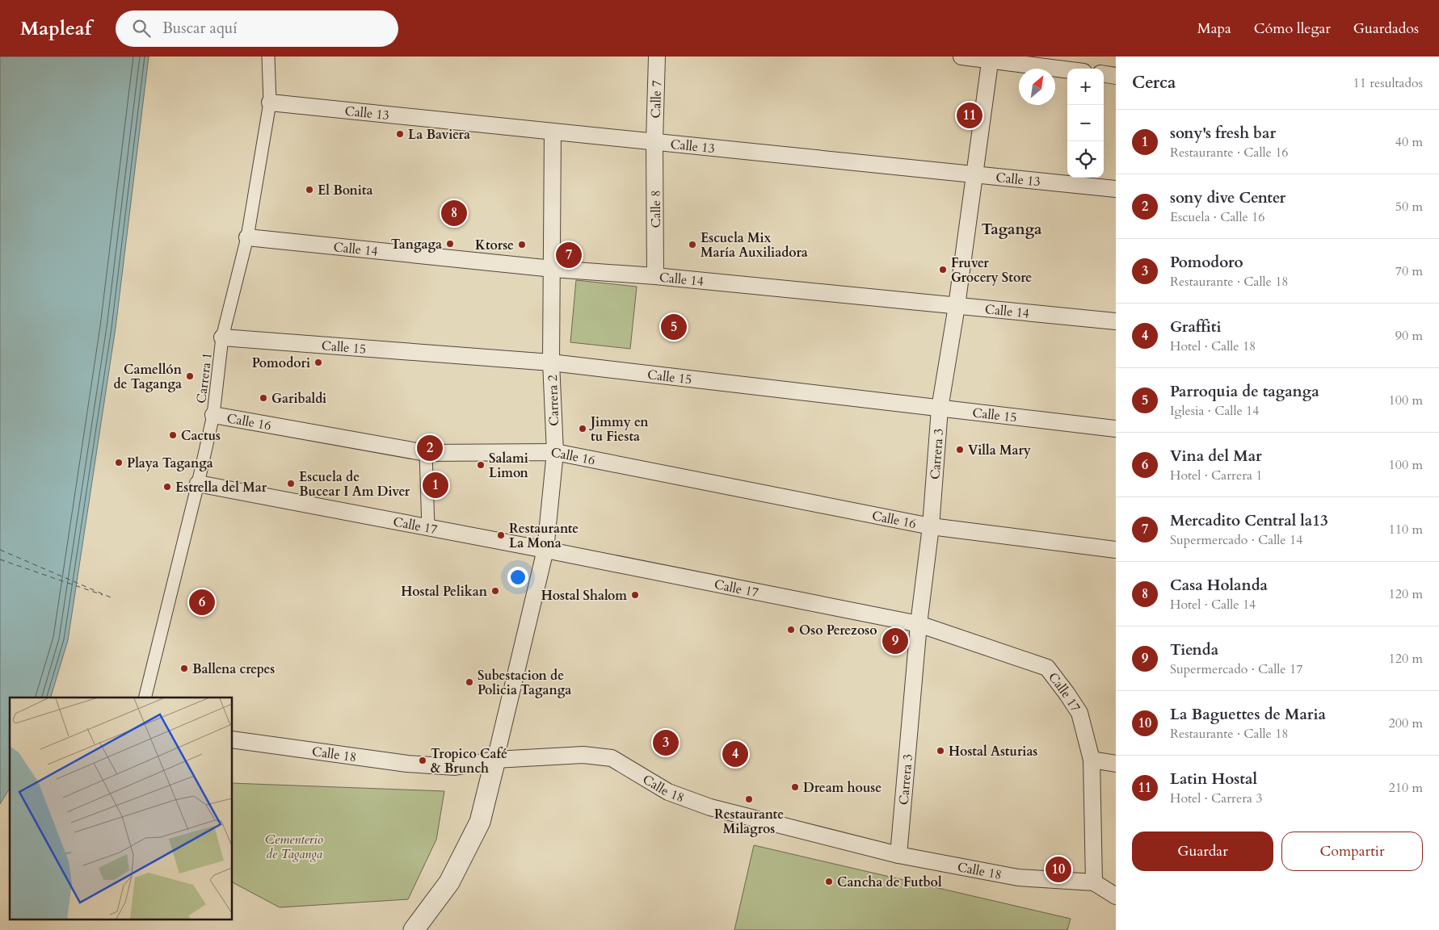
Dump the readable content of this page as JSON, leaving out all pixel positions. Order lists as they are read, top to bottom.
{
  "streets": {
    "street": [
      "Calle 7",
      "Calle 13",
      "Calle 8",
      "Calle 14",
      "Calle 15",
      "Carrera 1",
      "Carrera 2",
      "Calle 16",
      "Carrera 3",
      "Calle 17",
      "Calle 18"
    ]
  },
  "crossings": [
    ["Calle 7", "Calle 13"],
    ["Calle 7", "Calle 8"],
    ["Calle 13", "Calle 8"],
    ["Calle 13", "Carrera 1"],
    ["Calle 13", "Carrera 2"],
    ["Calle 13", "Carrera 3"],
    ["Calle 8", "Calle 14"],
    ["Calle 14", "Carrera 1"],
    ["Calle 14", "Carrera 2"],
    ["Calle 14", "Carrera 3"],
    ["Calle 15", "Carrera 1"],
    ["Calle 15", "Carrera 2"],
    ["Calle 15", "Carrera 3"],
    ["Carrera 1", "Calle 16"],
    ["Carrera 1", "Calle 17"],
    ["Carrera 2", "Calle 16"],
    ["Carrera 2", "Calle 17"],
    ["Carrera 2", "Calle 18"],
    ["Calle 16", "Carrera 3"],
    ["Carrera 3", "Calle 17"],
    ["Carrera 3", "Calle 18"],
    ["Calle 17", "Calle 18"]
  ],
  "districts": ["Taganga"],
  "parks": ["Cementerio de Taganga"],
  "places": [
    "La Baviera",
    "El Bonita",
    "Tangaga",
    "Ktorse",
    "Escuela Mix María Auxiliadora",
    "Fruver Grocery Store",
    "Pomodori",
    "Camellón de Taganga",
    "Garibaldi",
    "Jimmy en tu Fiesta",
    "Cactus",
    "Villa Mary",
    "Playa Taganga",
    "Salami Limon",
    "Escuela de Bucear I Am Diver",
    "Estrella del Mar",
    "Restaurante La Mona",
    "Hostal Pelikan",
    "Hostal Shalom",
    "Oso Perezoso",
    "Ballena crepes",
    "Subestacion de Policia Taganga",
    "Hostal Asturias",
    "Tropico Café & Brunch",
    "Dream house",
    "Restaurante Milagros",
    "Cancha de Futbol"
  ],
  "north": "top right",
  "page": {
    "header": "Mapleaf",
    "search": "Buscar aquí",
    "nav": ["Mapa", "Cómo llegar", "Guardados"],
    "heading": ["Cerca", "11 resultados"],
    "map_buttons": ["+", "−"],
    "pins": [
      "11",
      "8",
      "7",
      "5",
      "2",
      "1",
      "6",
      "9",
      "3",
      "4",
      "10"
    ],
    "list": [
      {
        "mark": "1",
        "name": "sony's fresh bar",
        "note": "Restaurante · Calle 16",
        "value": "40 m"
      },
      {
        "mark": "2",
        "name": "sony dive Center",
        "note": "Escuela · Calle 16",
        "value": "50 m"
      },
      {
        "mark": "3",
        "name": "Pomodoro",
        "note": "Restaurante · Calle 18",
        "value": "70 m"
      },
      {
        "mark": "4",
        "name": "Graffiti",
        "note": "Hotel · Calle 18",
        "value": "90 m"
      },
      {
        "mark": "5",
        "name": "Parroquia de taganga",
        "note": "Iglesia · Calle 14",
        "value": "100 m"
      },
      {
        "mark": "6",
        "name": "Vina del Mar",
        "note": "Hotel · Carrera 1",
        "value": "100 m"
      },
      {
        "mark": "7",
        "name": "Mercadito Central la13",
        "note": "Supermercado · Calle 14",
        "value": "110 m"
      },
      {
        "mark": "8",
        "name": "Casa Holanda",
        "note": "Hotel · Calle 14",
        "value": "120 m"
      },
      {
        "mark": "9",
        "name": "Tienda",
        "note": "Supermercado · Calle 17",
        "value": "120 m"
      },
      {
        "mark": "10",
        "name": "La Baguettes de Maria",
        "note": "Restaurante · Calle 18",
        "value": "200 m"
      },
      {
        "mark": "11",
        "name": "Latin Hostal",
        "note": "Hotel · Carrera 3",
        "value": "210 m"
      }
    ],
    "buttons": ["Guardar", "Compartir"]
  }
}
